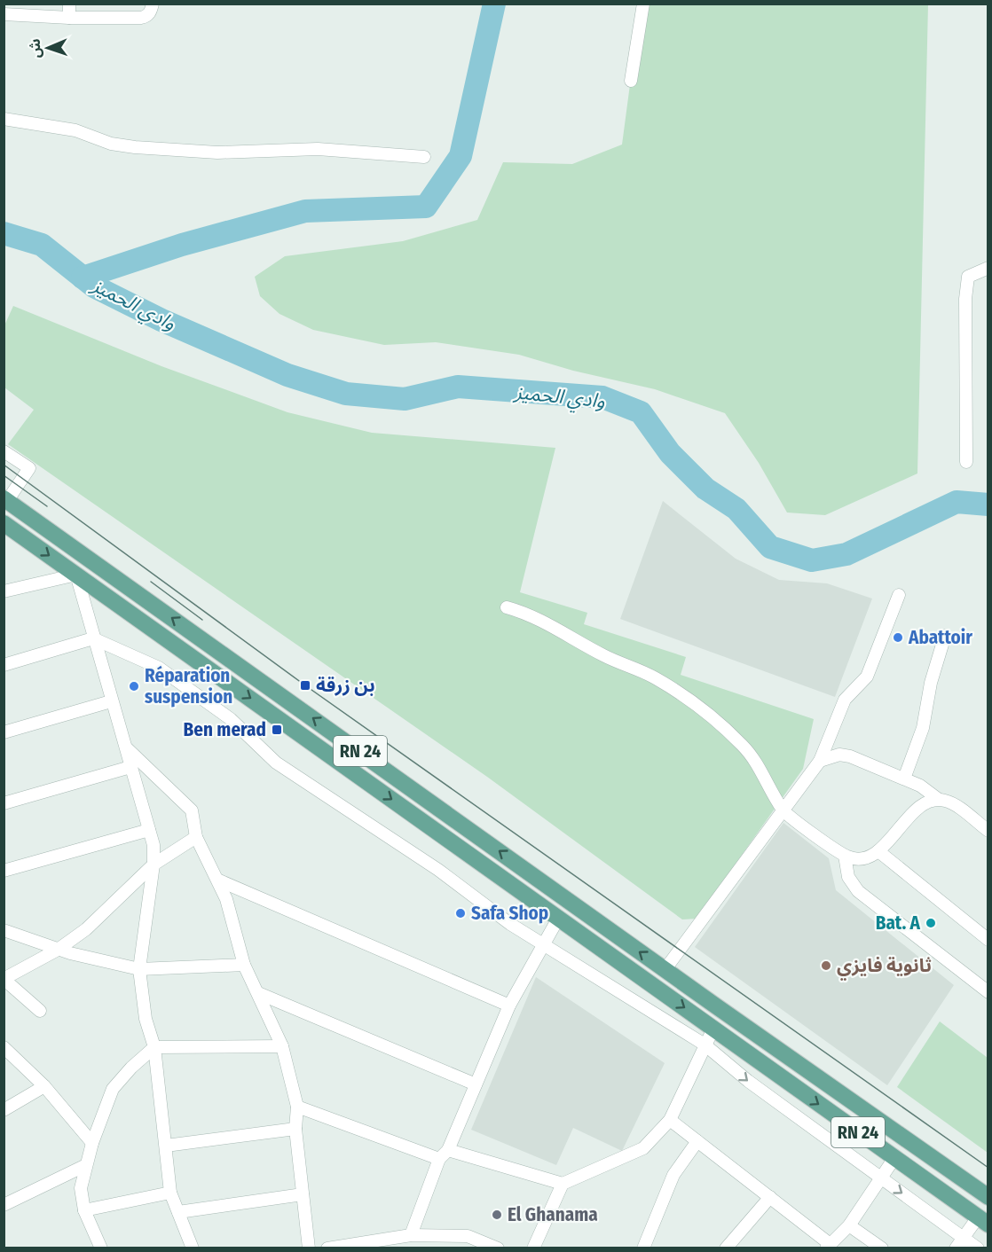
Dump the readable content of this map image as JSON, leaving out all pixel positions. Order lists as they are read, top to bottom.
{
  "streets": {
    "main road": ["RN 24"]
  },
  "water": ["وادي الحميز"],
  "places": {
    "other": [
      "Abattoir",
      "Réparation suspension",
      "Safa Shop",
      "Bat. A",
      "ثانوية فايزي",
      "El Ghanama"
    ],
    "transit": ["بن زرقة", "Ben merad"]
  },
  "north": "left"
}
